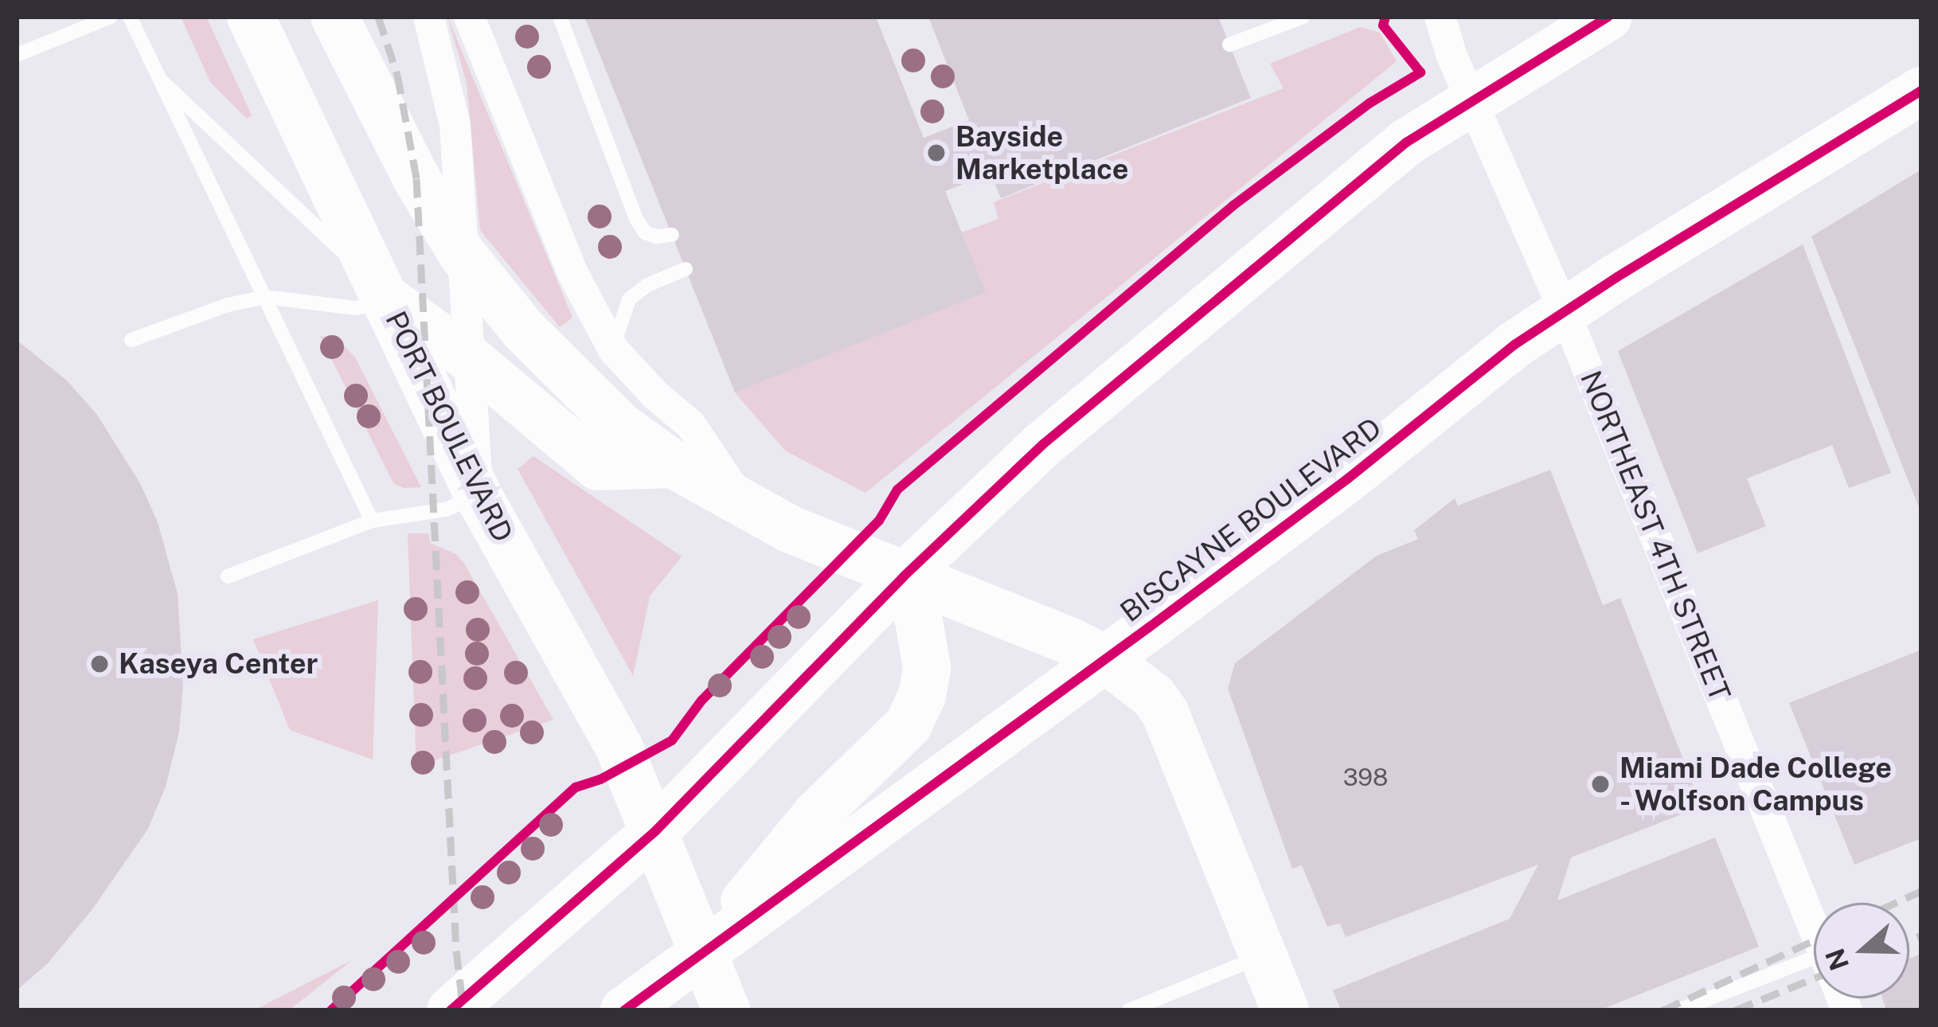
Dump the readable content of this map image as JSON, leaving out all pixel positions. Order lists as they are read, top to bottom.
{
  "streets": {
    "main road": ["PORT BOULEVARD", "BISCAYNE BOULEVARD"],
    "street": ["NORTHEAST 4TH STREET"]
  },
  "crossings": [
    ["PORT BOULEVARD", "BISCAYNE BOULEVARD"],
    ["BISCAYNE BOULEVARD", "NORTHEAST 4TH STREET"]
  ],
  "places": ["Bayside Marketplace", "Kaseya Center", "Miami Dade College - Wolfson Campus"],
  "house_numbers": ["398"],
  "north": "left"
}
